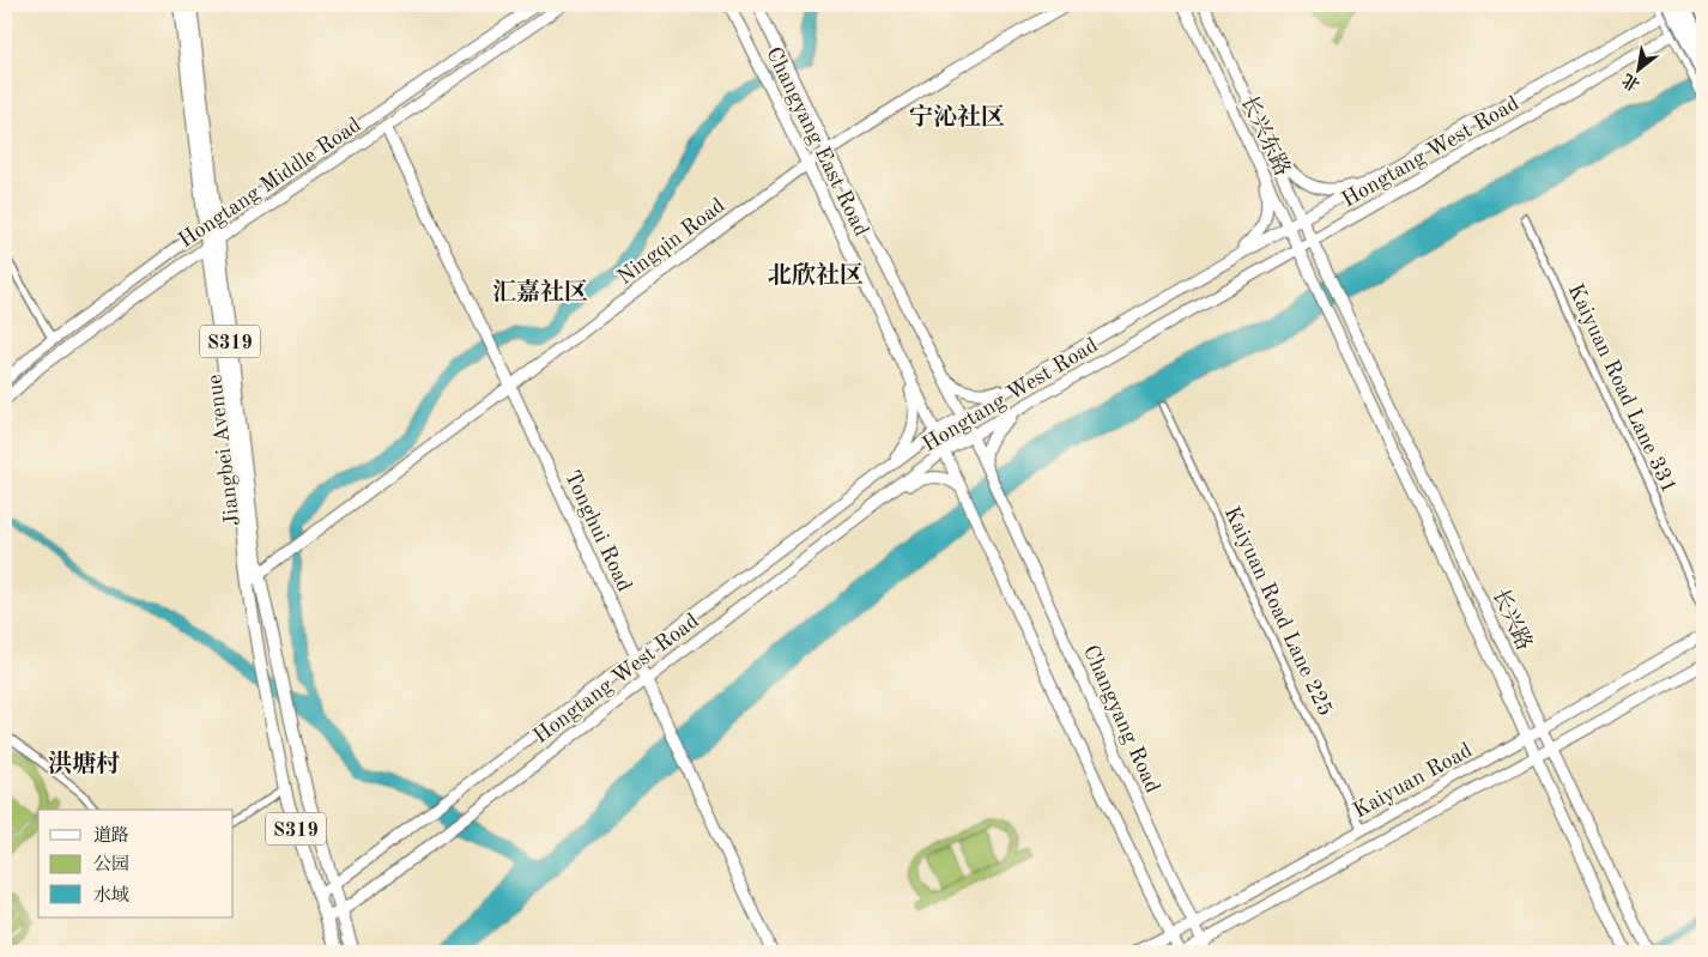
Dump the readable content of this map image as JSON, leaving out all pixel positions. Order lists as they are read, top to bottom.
{
  "streets": {
    "main road": [
      "长兴东路",
      "Changyang East Road",
      "Hongtang West Road",
      "Hongtang Middle Road",
      "Ningqin Road",
      "S319",
      "Jiangbei Avenue",
      "Tonghui Road",
      "长兴路",
      "Changyang Road",
      "Kaiyuan Road"
    ],
    "street": ["Kaiyuan Road Lane 331", "Kaiyuan Road Lane 225"]
  },
  "crossings": [
    ["长兴东路", "Hongtang West Road"],
    ["长兴东路", "长兴路"],
    ["Changyang East Road", "Hongtang West Road"],
    ["Changyang East Road", "Ningqin Road"],
    ["Changyang East Road", "Changyang Road"],
    ["Changyang East Road", "Kaiyuan Road"],
    ["Hongtang West Road", "S319"],
    ["Hongtang West Road", "Jiangbei Avenue"],
    ["Hongtang West Road", "Tonghui Road"],
    ["Hongtang Middle Road", "Jiangbei Avenue"],
    ["Hongtang Middle Road", "Tonghui Road"],
    ["Ningqin Road", "Jiangbei Avenue"],
    ["Ningqin Road", "Tonghui Road"],
    ["S319", "Jiangbei Avenue"],
    ["Kaiyuan Road Lane 225", "Kaiyuan Road"],
    ["长兴路", "Kaiyuan Road"],
    ["Changyang Road", "Kaiyuan Road"]
  ],
  "districts": [
    "宁沁社区",
    "北欣社区",
    "汇嘉社区",
    "洪塘村"
  ],
  "legend": ["道路", "公园", "水域"],
  "north": "bottom left"
}
